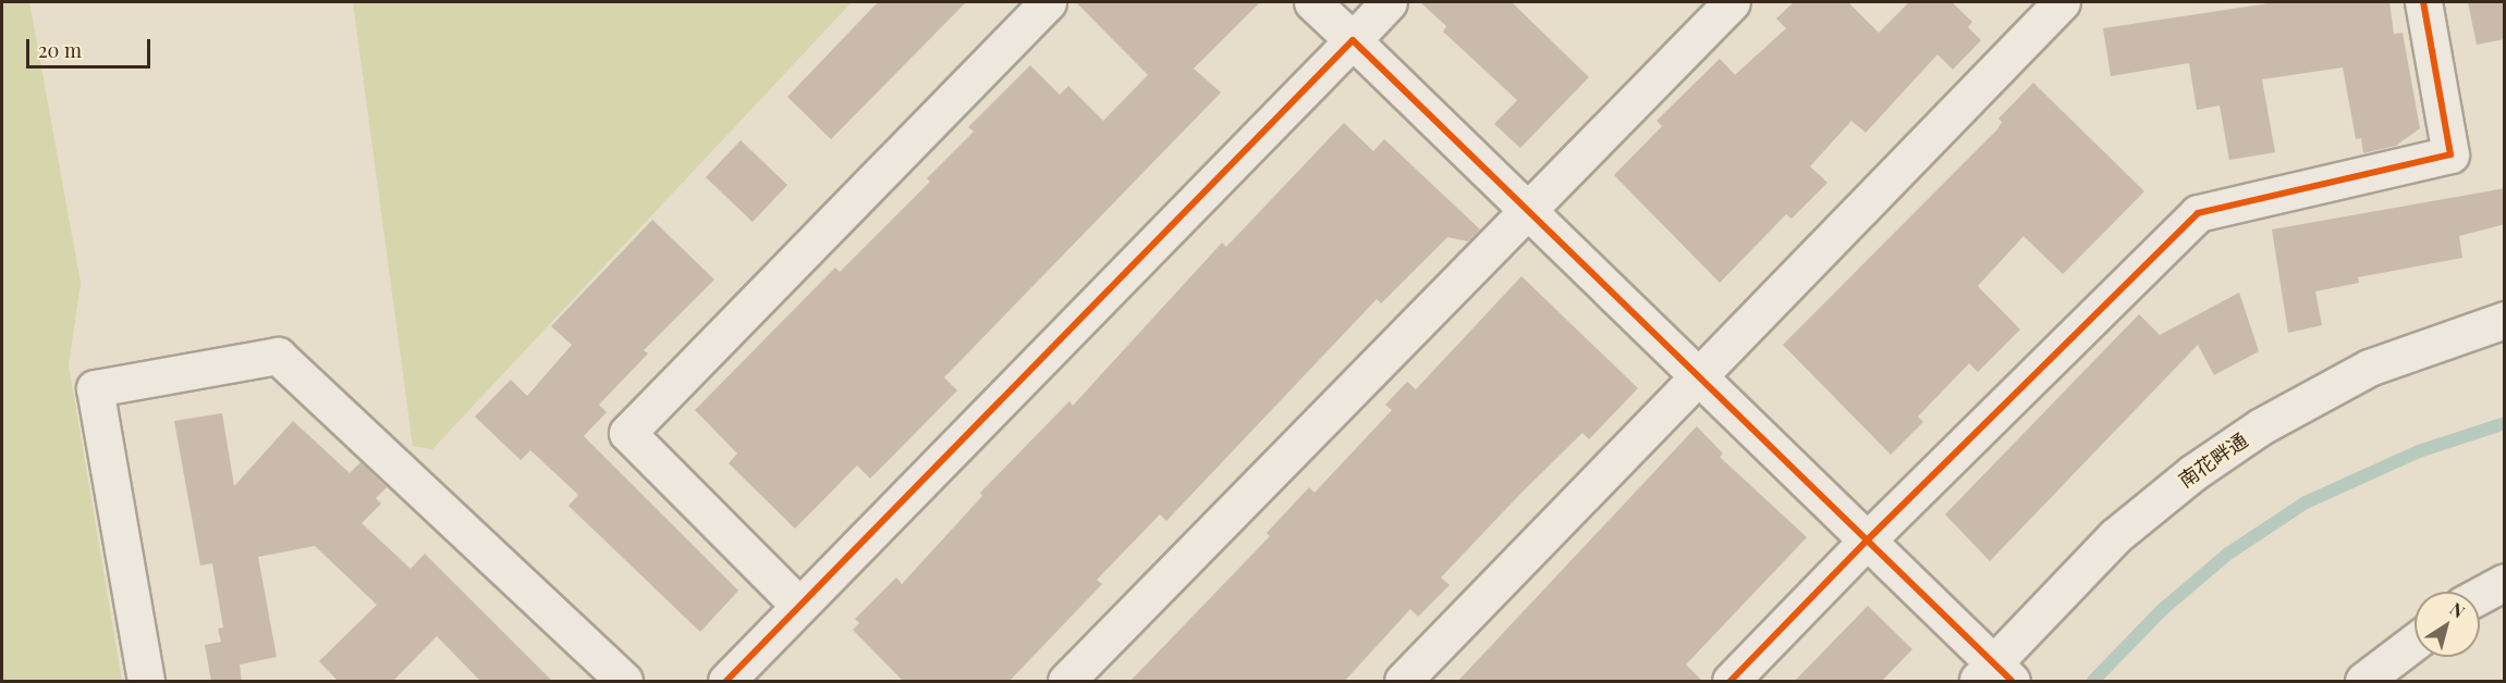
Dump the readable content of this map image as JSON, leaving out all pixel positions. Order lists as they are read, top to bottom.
{
  "streets": {
    "street": ["南花畔通"]
  },
  "scale_bar": "20 m",
  "north": "top right"
}
